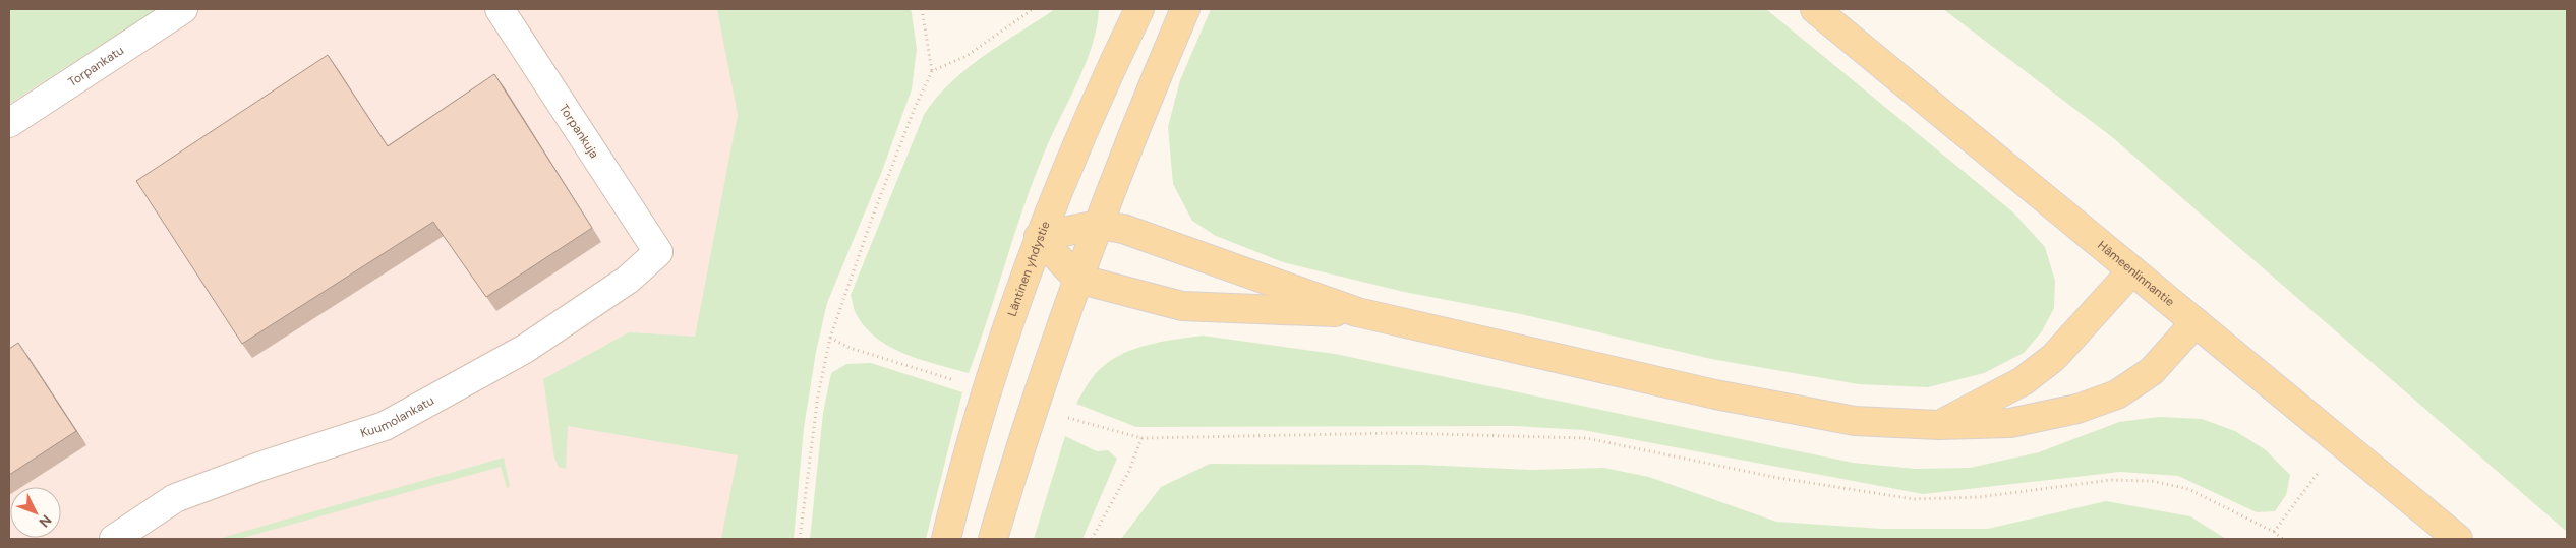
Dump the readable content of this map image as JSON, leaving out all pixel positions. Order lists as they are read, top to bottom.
{
  "streets": {
    "main road": ["Läntinen yhdystie", "Hämeenlinnantie"],
    "street": ["Torpankatu", "Torpankuja", "Kuumolankatu"]
  },
  "crossings": [
    ["Torpankuja", "Kuumolankatu"]
  ],
  "north": "bottom right"
}
